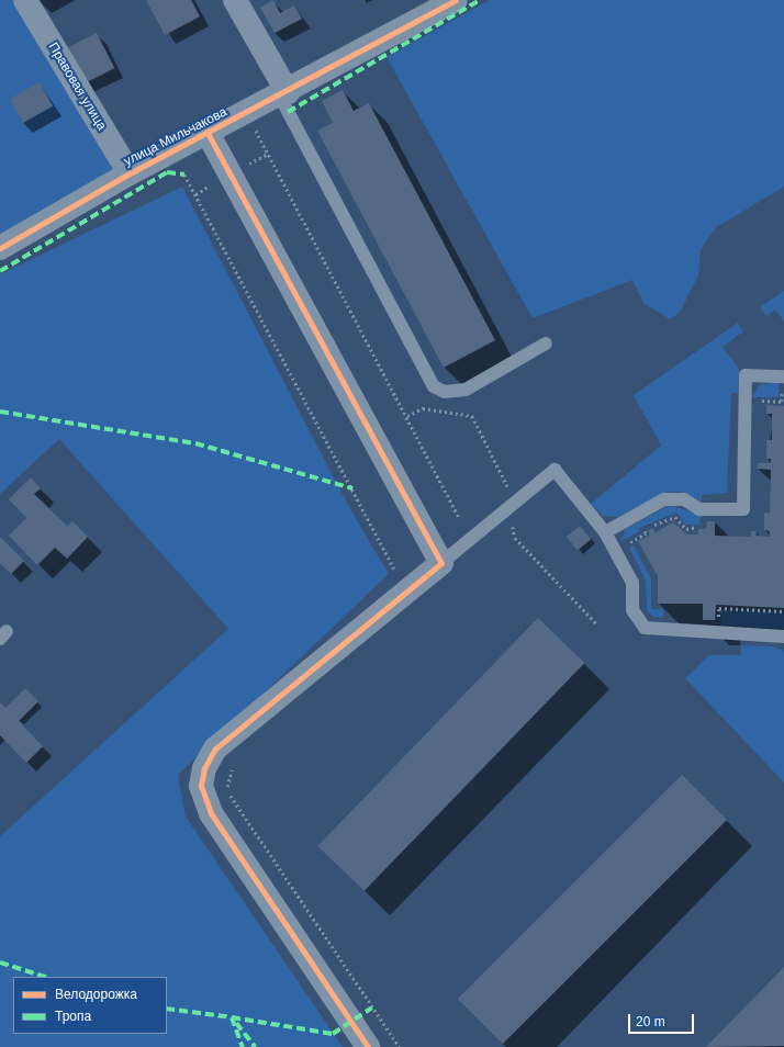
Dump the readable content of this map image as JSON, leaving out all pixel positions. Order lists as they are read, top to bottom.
{
  "streets": {
    "street": ["Правовая улица", "улица Мильчакова"]
  },
  "crossings": [
    ["Правовая улица", "улица Мильчакова"]
  ],
  "legend": ["Велодорожка", "Тропа"],
  "scale_bar": "20 m"
}
